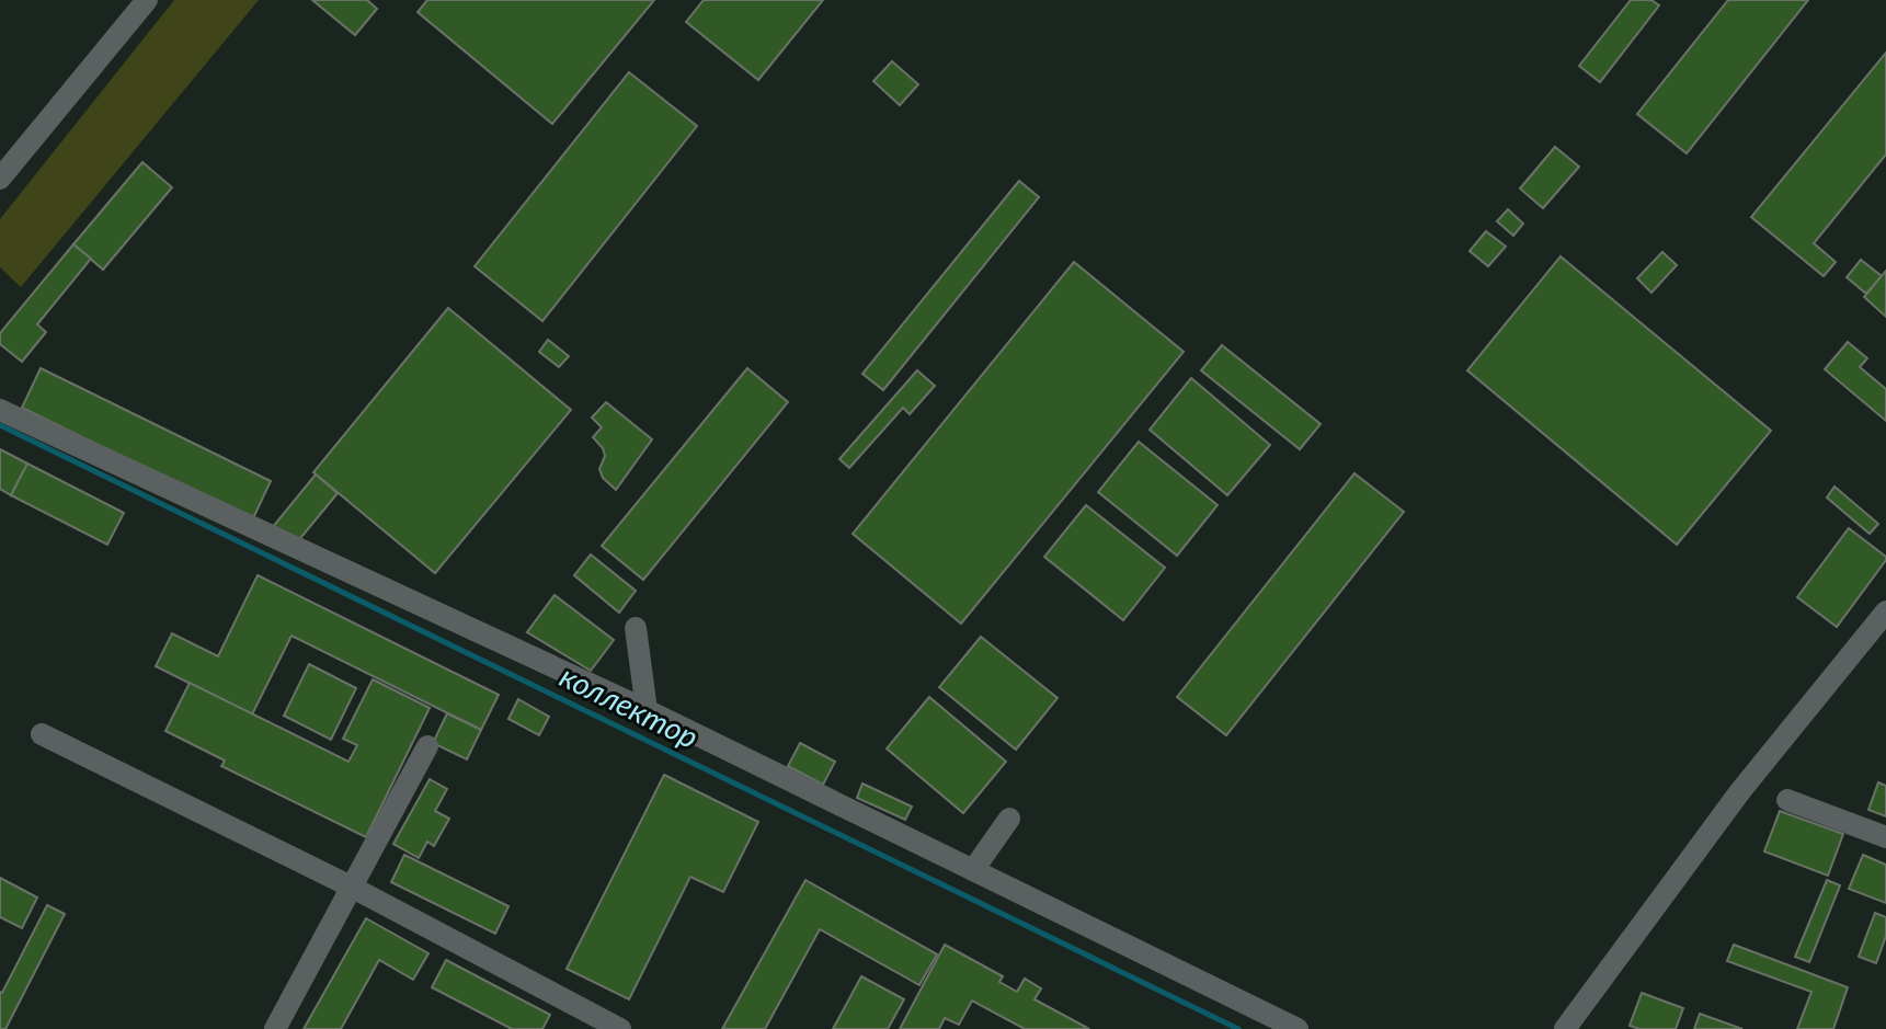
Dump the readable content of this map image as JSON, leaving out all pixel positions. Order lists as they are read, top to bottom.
{
  "water": ["коллектор"]
}
